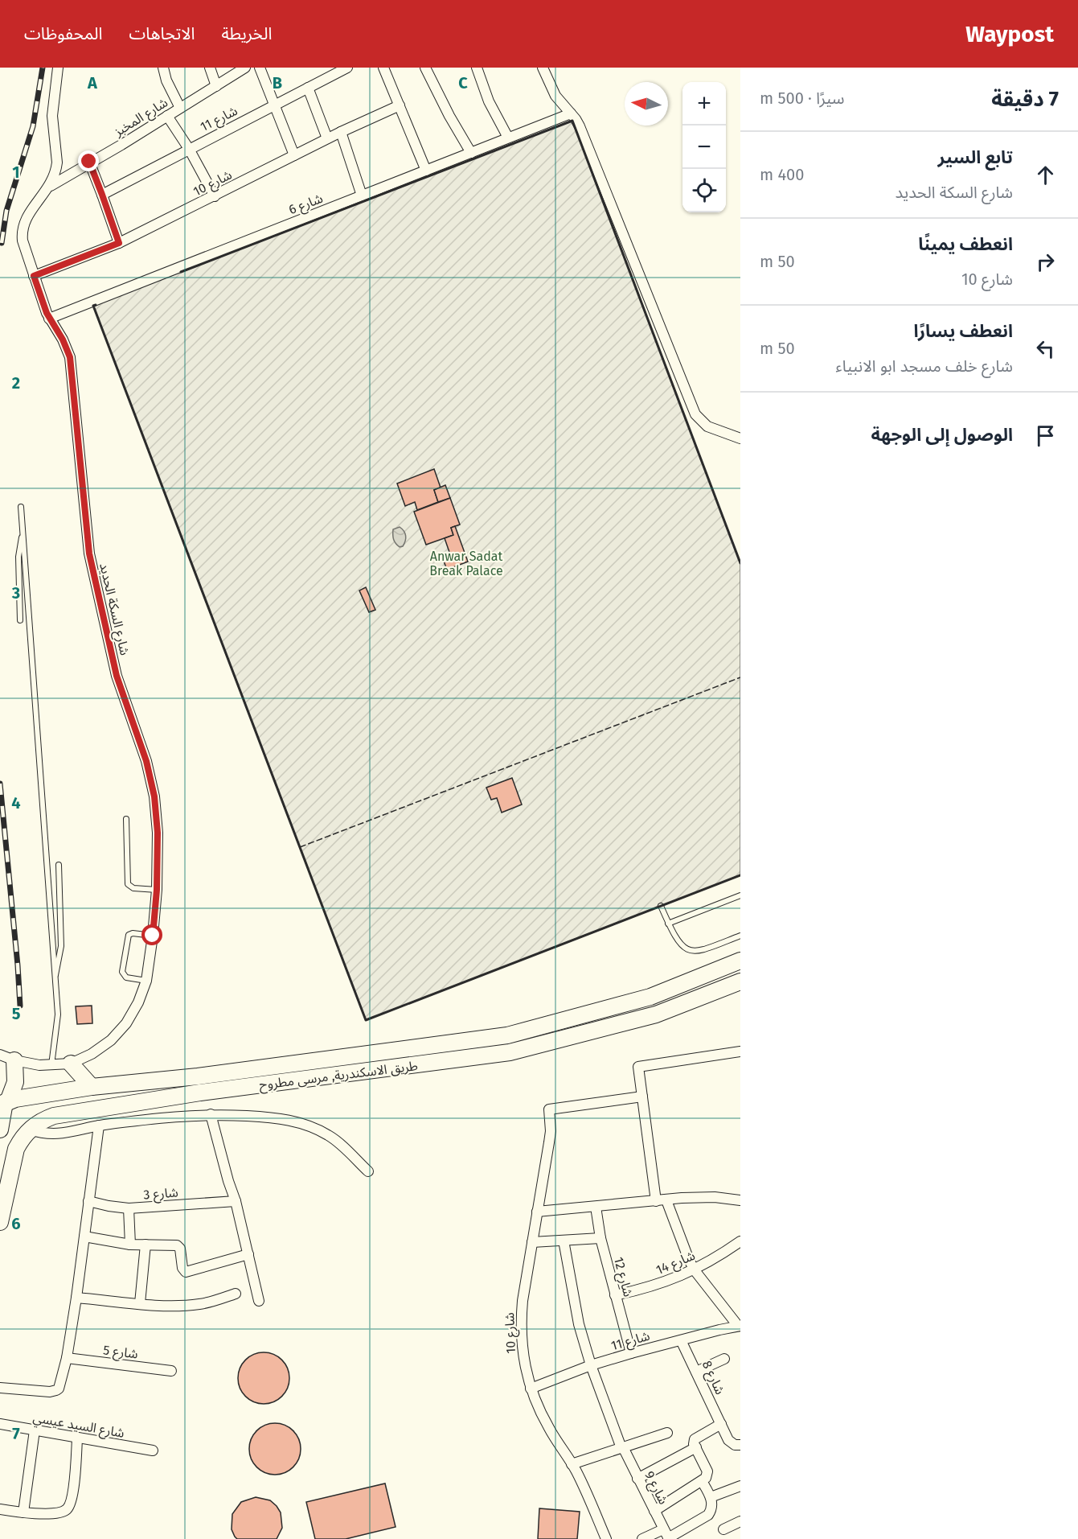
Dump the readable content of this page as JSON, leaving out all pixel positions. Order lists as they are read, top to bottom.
{
  "streets": {
    "main road": ["طريق الاسكندرية, مرسى مطروح"],
    "street": [
      "شارع المخبز",
      "شارع 11",
      "شارع 10",
      "شارع 6",
      "شارع السكة الحديد",
      "شارع 3",
      "شارع 14",
      "شارع 12",
      "شارع 5",
      "شارع 8",
      "شارع السيد عيسي",
      "شارع 9"
    ]
  },
  "crossings": [
    ["شارع المخبز", "شارع السكة الحديد"],
    ["شارع 11", "شارع 10"],
    ["شارع 11", "شارع 12"],
    ["شارع 11", "شارع 8"],
    ["شارع 11", "شارع 9"],
    ["شارع 10", "شارع السكة الحديد"],
    ["شارع 6", "شارع السكة الحديد"],
    ["شارع 14", "شارع 12"]
  ],
  "parks": ["Anwar Sadat Break Palace"],
  "north": "left",
  "page": {
    "header": "Waypost",
    "nav": ["الخريطة", "الاتجاهات", "المحفوظات"],
    "heading": ["7 دقيقة", "سيرًا · 500 m"],
    "map_buttons": ["+", "−"],
    "list": [
      ["تابع السير", "شارع السكة الحديد", "400 m"],
      ["انعطف يمينًا", "شارع 10", "50 m"],
      ["انعطف يسارًا", "شارع خلف مسجد ابو الانبياء", "50 m"],
      "الوصول إلى الوجهة"
    ]
  },
  "grid": {
    "columns": ["A", "B", "C"],
    "rows": [
      "1",
      "2",
      "3",
      "4",
      "5",
      "6",
      "7"
    ]
  }
}
